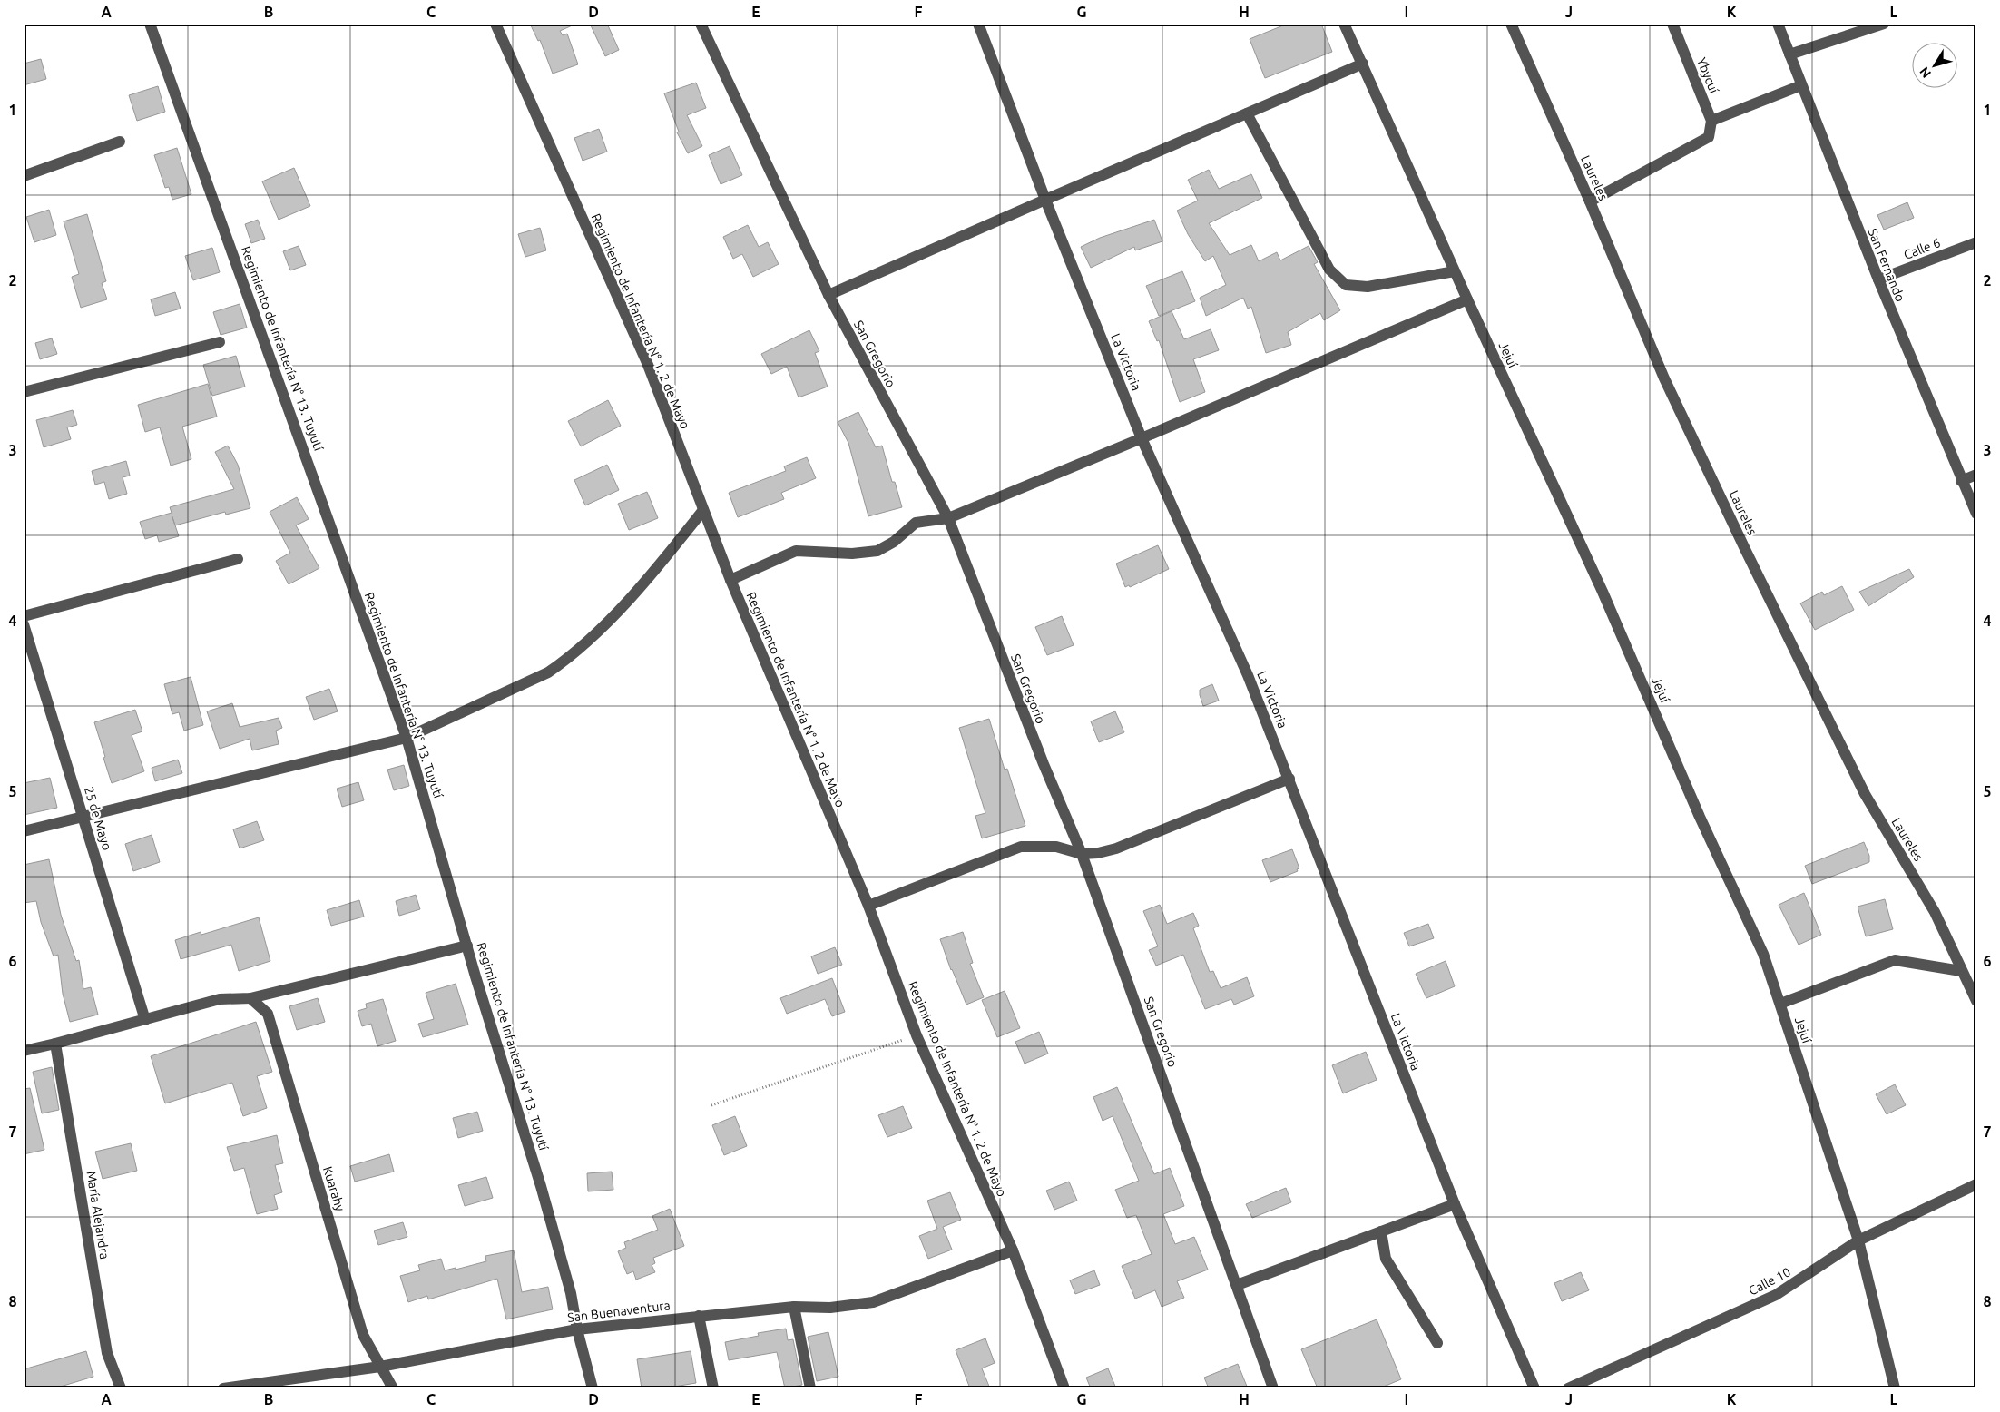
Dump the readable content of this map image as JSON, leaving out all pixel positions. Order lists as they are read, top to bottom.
{
  "streets": {
    "street": [
      "Ybycuí",
      "Laureles",
      "Calle 6",
      "San Fernando",
      "Regimiento de Infantería N° 1. 2 de Mayo",
      "Regimiento de Infantería N° 13. Tuyutí",
      "San Gregorio",
      "Jejuí",
      "La Victoria",
      "25 de Mayo",
      "Kuarahy",
      "María Alejandra",
      "Calle 10",
      "San Buenaventura"
    ]
  },
  "crossings": [
    ["Calle 6", "San Fernando"],
    ["Regimiento de Infantería N° 1. 2 de Mayo", "San Buenaventura"],
    ["Regimiento de Infantería N° 13. Tuyutí", "San Buenaventura"],
    ["Jejuí", "Calle 10"],
    ["Kuarahy", "San Buenaventura"]
  ],
  "north": "bottom left",
  "grid": {
    "columns": [
      "A",
      "B",
      "C",
      "D",
      "E",
      "F",
      "G",
      "H",
      "I",
      "J",
      "K",
      "L"
    ],
    "rows": [
      "1",
      "2",
      "3",
      "4",
      "5",
      "6",
      "7",
      "8"
    ]
  }
}
